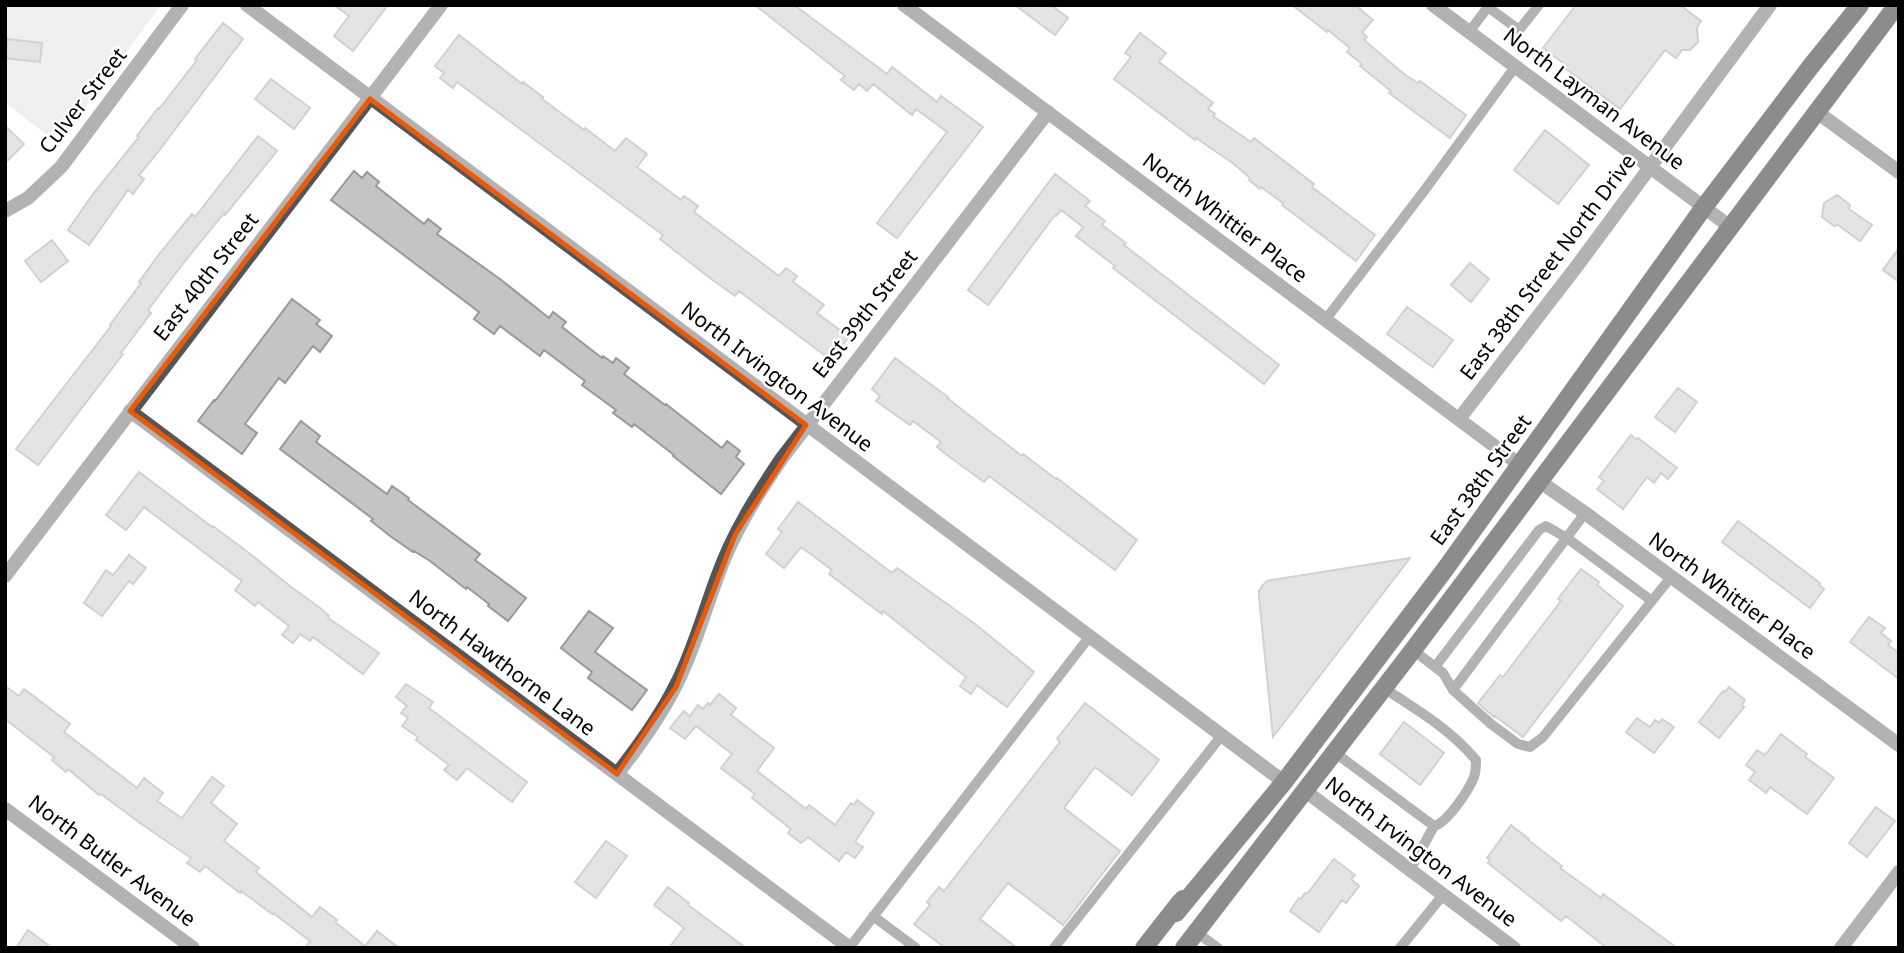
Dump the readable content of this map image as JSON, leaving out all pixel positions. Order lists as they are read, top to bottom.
{
  "streets": {
    "main road": ["East 38th Street"],
    "street": [
      "North Layman Avenue",
      "Culver Street",
      "North Whittier Place",
      "East 38th Street North Drive",
      "East 40th Street",
      "East 39th Street",
      "North Irvington Avenue",
      "North Hawthorne Lane",
      "North Butler Avenue"
    ]
  },
  "crossings": [
    ["North Layman Avenue", "East 38th Street North Drive"],
    ["North Layman Avenue", "East 38th Street"],
    ["North Whittier Place", "East 38th Street North Drive"],
    ["North Whittier Place", "East 39th Street"],
    ["North Whittier Place", "East 38th Street"],
    ["East 40th Street", "North Irvington Avenue"],
    ["East 40th Street", "North Hawthorne Lane"],
    ["East 39th Street", "North Irvington Avenue"],
    ["East 39th Street", "North Hawthorne Lane"],
    ["North Irvington Avenue", "East 38th Street"]
  ]
}
